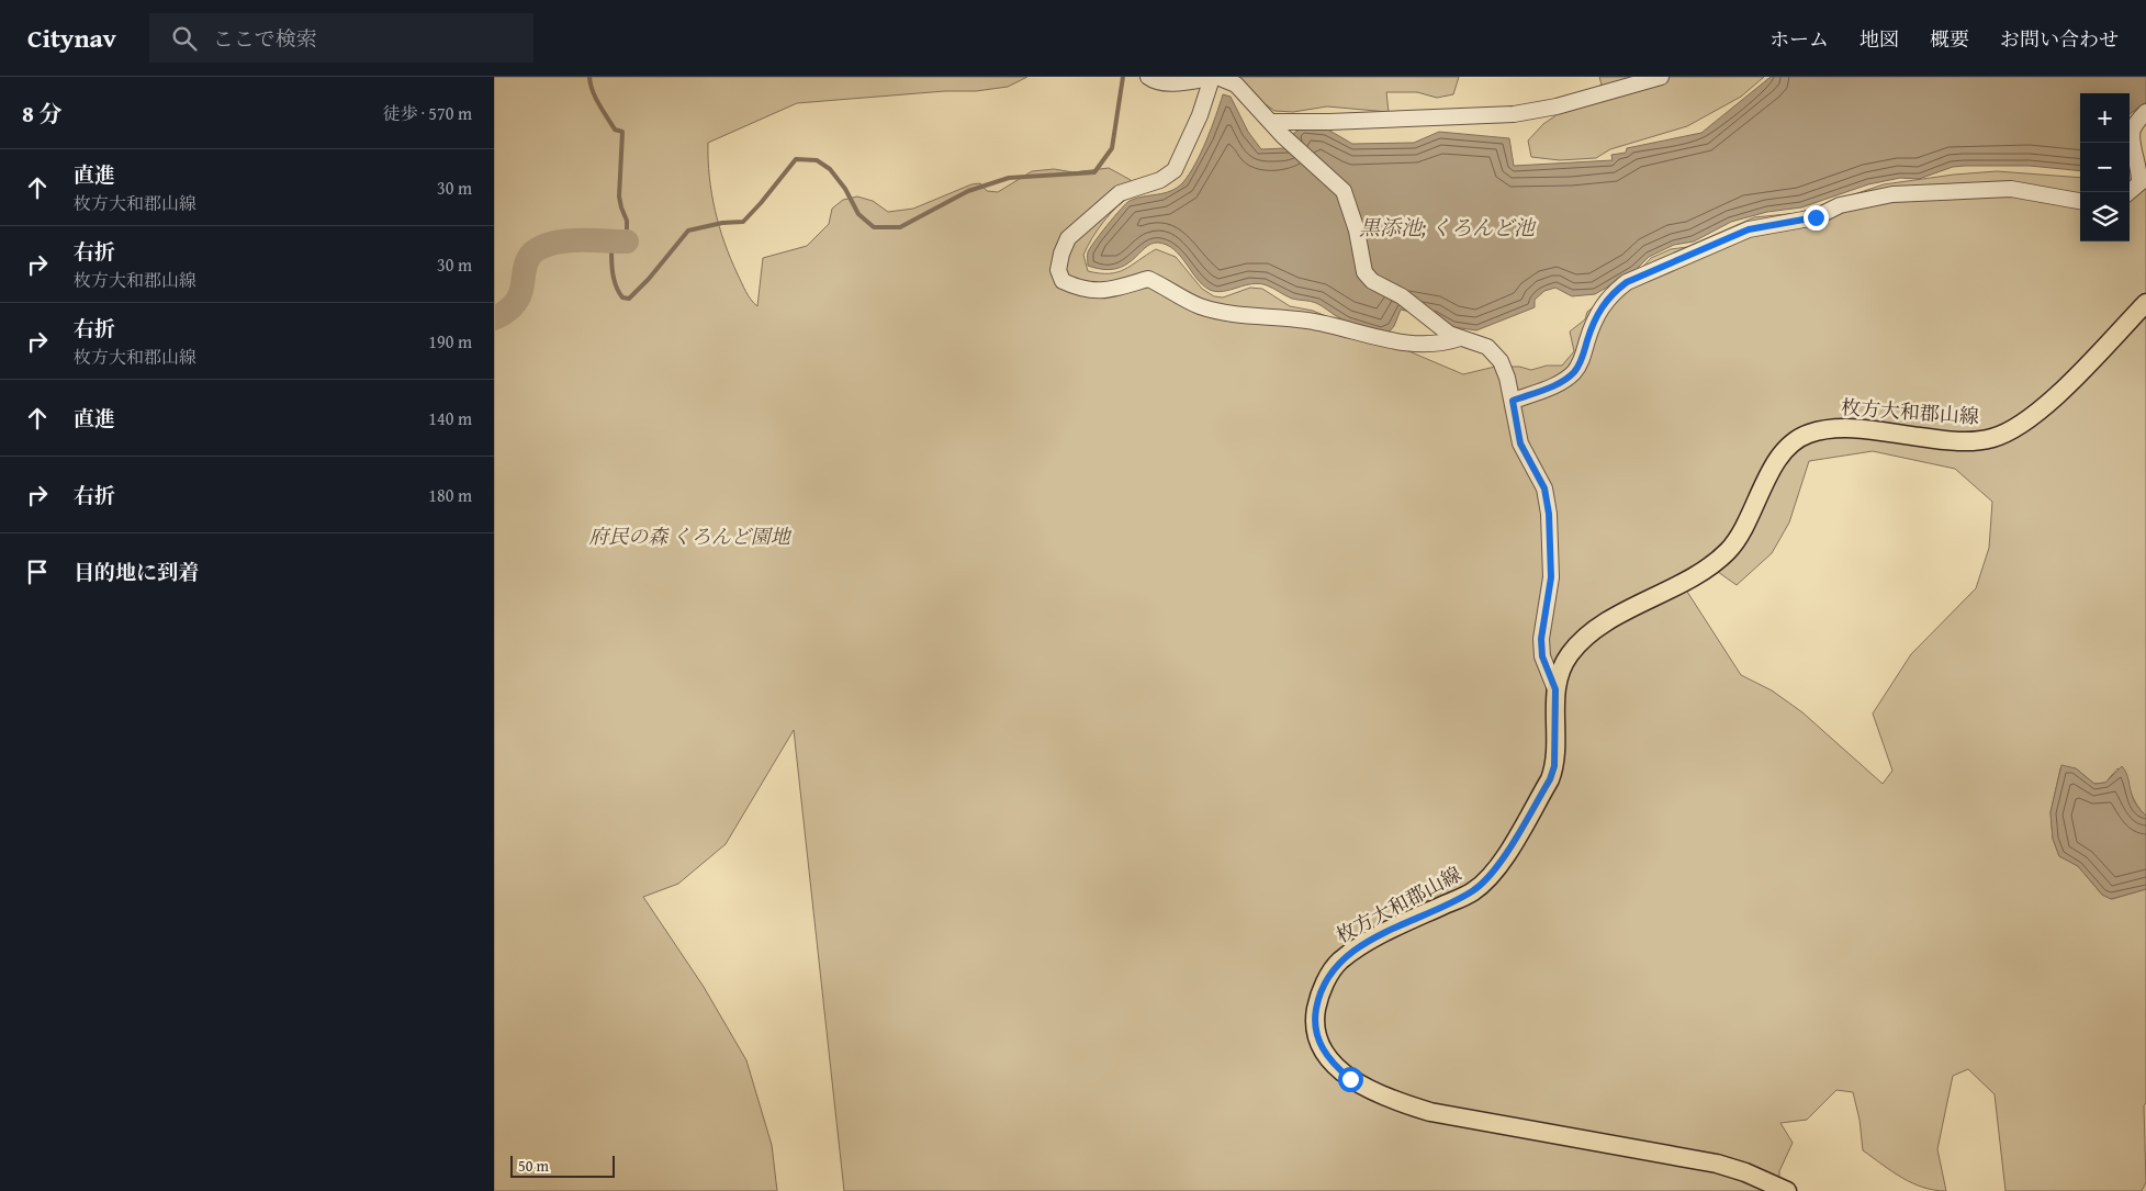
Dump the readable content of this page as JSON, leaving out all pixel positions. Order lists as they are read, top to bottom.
{
  "streets": {
    "main road": ["枚方大和郡山線"]
  },
  "water": ["黒添池; くろんど池"],
  "parks": ["府民の森 くろんど園地"],
  "scale_bar": "50 m",
  "page": {
    "header": "Citynav",
    "search": "ここで検索",
    "nav": [
      "ホーム",
      "地図",
      "概要",
      "お問い合わせ"
    ],
    "heading": ["8 分", "徒歩 · 570 m"],
    "map_buttons": ["+", "−"],
    "list": [
      ["直進", "枚方大和郡山線", "30 m"],
      ["右折", "枚方大和郡山線", "30 m"],
      ["右折", "枚方大和郡山線", "190 m"],
      ["直進", "140 m"],
      ["右折", "180 m"],
      "目的地に到着"
    ],
    "scale": "50 m"
  }
}
